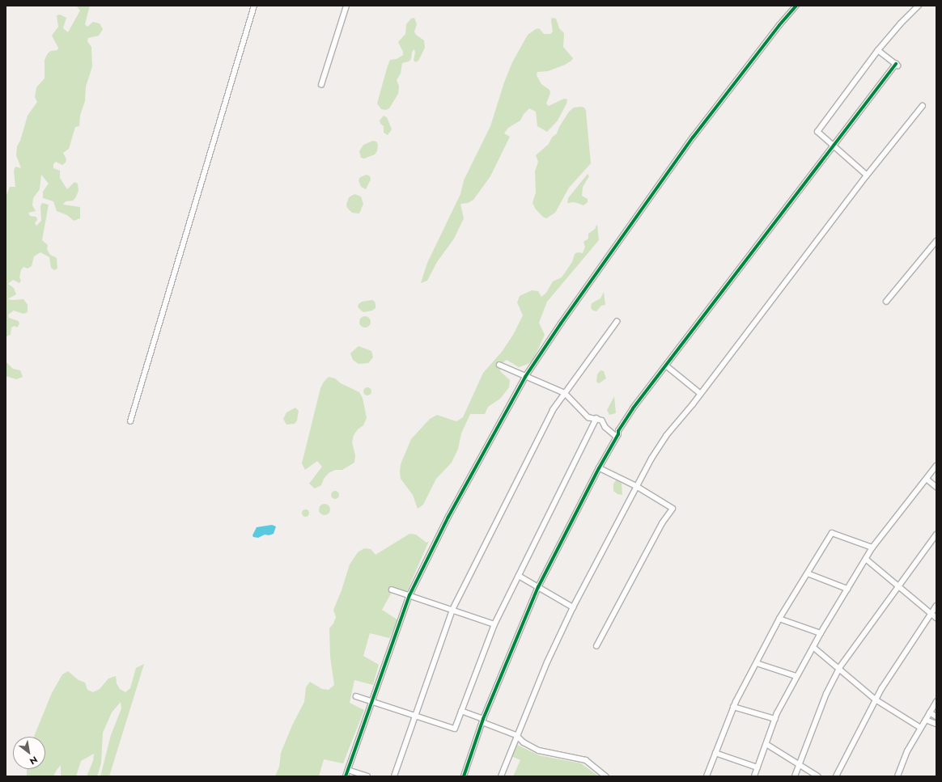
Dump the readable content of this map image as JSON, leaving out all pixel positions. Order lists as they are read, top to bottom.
{
  "north": "bottom right"
}
